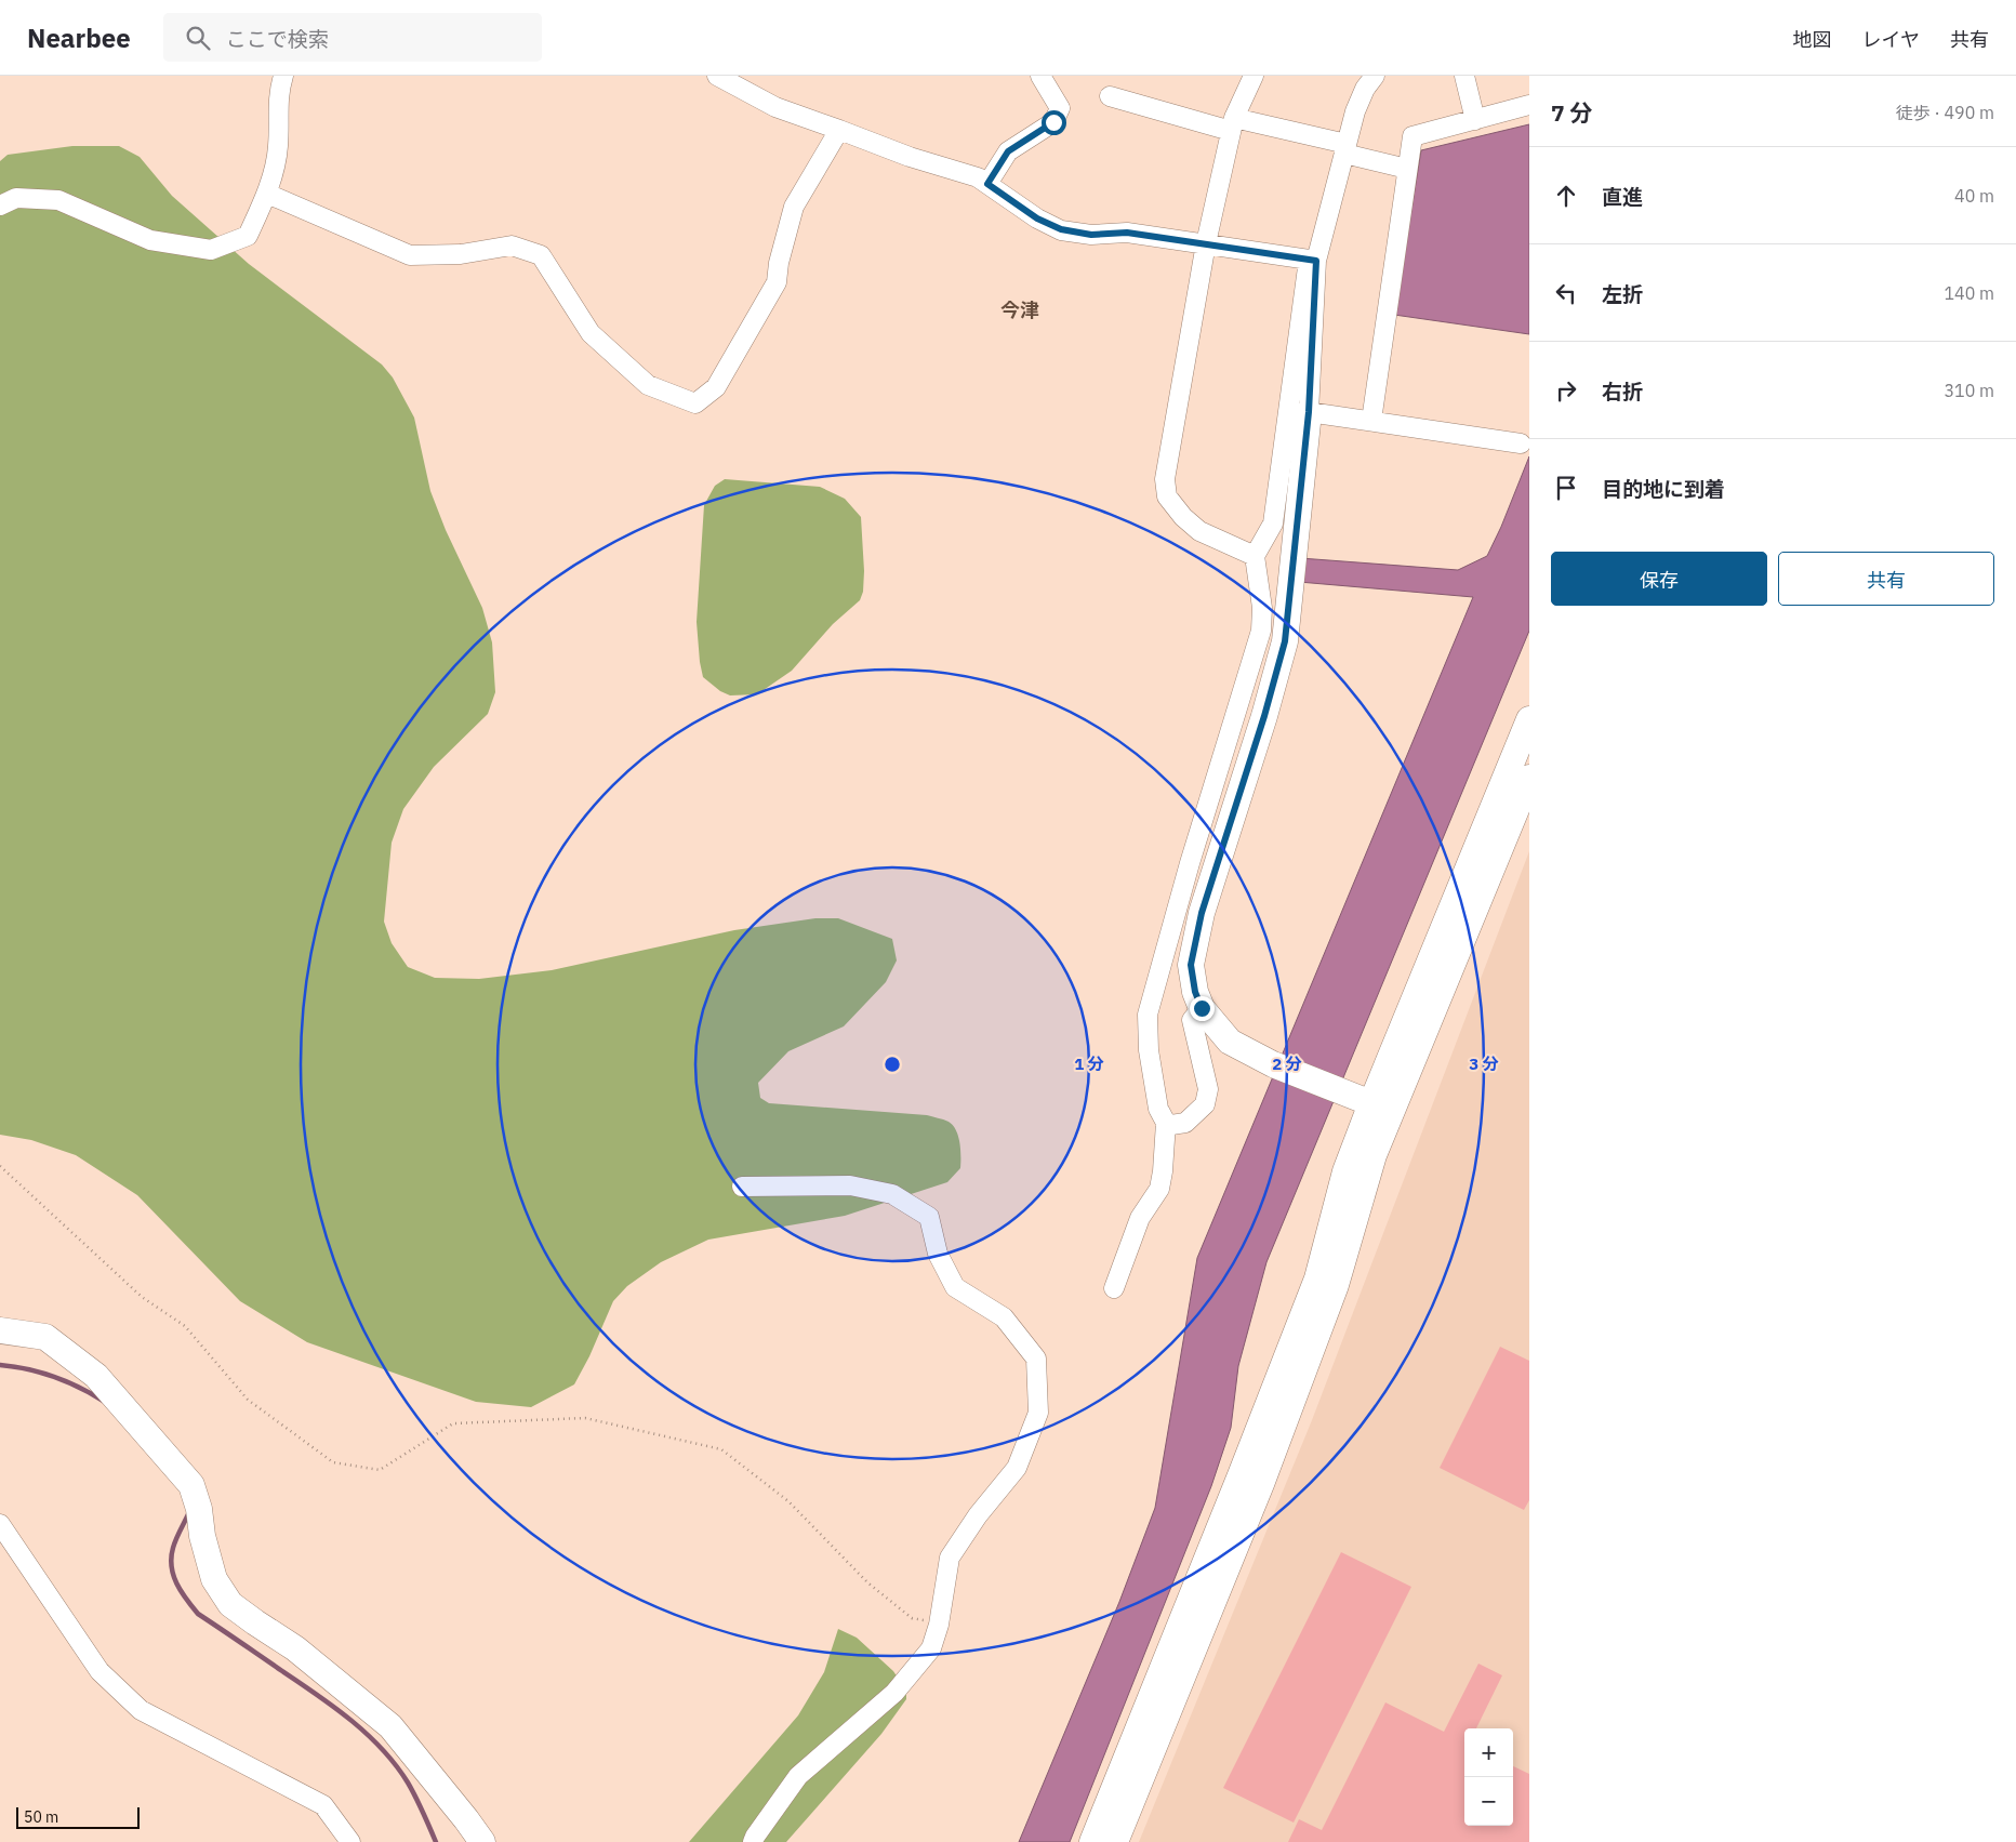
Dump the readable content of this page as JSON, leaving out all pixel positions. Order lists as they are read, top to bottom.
{
  "districts": ["今津"],
  "scale_bar": "50 m",
  "page": {
    "header": "Nearbee",
    "search": "ここで検索",
    "nav": ["地図", "レイヤ", "共有"],
    "heading": ["7 分", "徒歩 · 490 m"],
    "list": [
      ["直進", "40 m"],
      ["左折", "140 m"],
      ["右折", "310 m"],
      "目的地に到着"
    ],
    "buttons": ["保存", "共有"],
    "map_buttons": ["+", "−"],
    "scale": "50 m"
  },
  "rings": ["1 分", "2 分", "3 分"]
}
